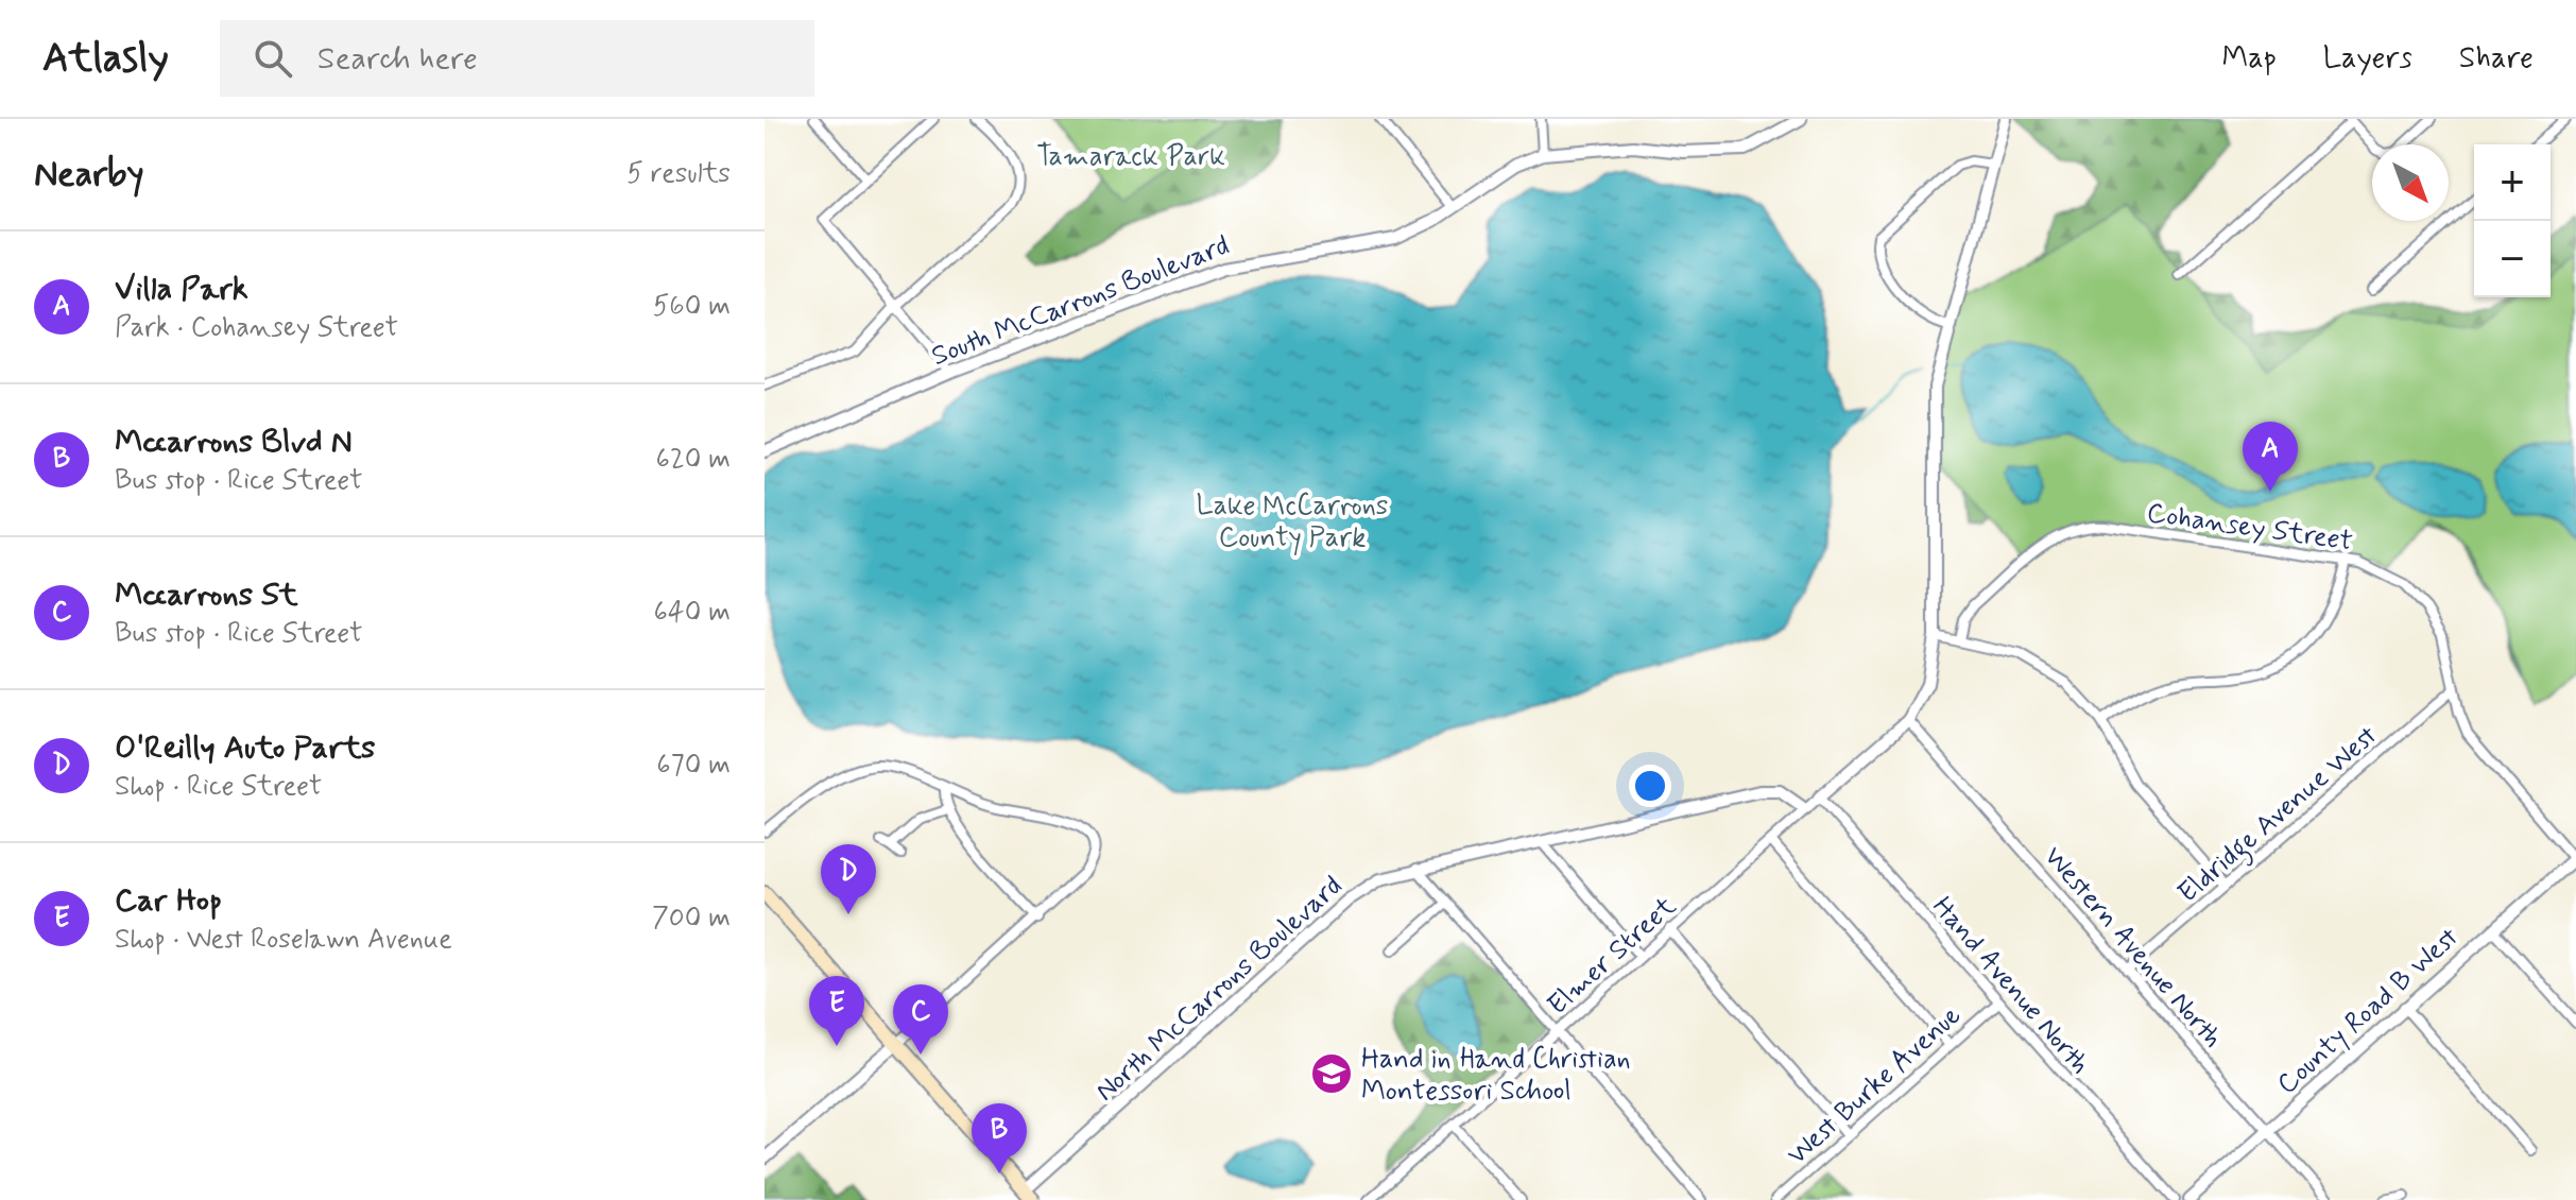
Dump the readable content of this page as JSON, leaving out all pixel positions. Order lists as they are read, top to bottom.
{
  "streets": {
    "street": [
      "South McCarrons Boulevard",
      "Cohansey Street",
      "Eldridge Avenue West",
      "Western Avenue North",
      "Elmer Street",
      "Hand Avenue North",
      "North McCarrons Boulevard",
      "County Road B West",
      "West Burke Avenue"
    ]
  },
  "crossings": [
    ["Cohansey Street", "Eldridge Avenue West"],
    ["Cohansey Street", "County Road B West"],
    ["Eldridge Avenue West", "Western Avenue North"],
    ["Western Avenue North", "County Road B West"],
    ["Elmer Street", "Hand Avenue North"],
    ["Elmer Street", "North McCarrons Boulevard"],
    ["Hand Avenue North", "West Burke Avenue"]
  ],
  "parks": ["Tamarack Park", "Lake McCarrons County Park"],
  "places": {
    "school or university": ["Hand in Hand Christian Montessori School"]
  },
  "north": "bottom right",
  "page": {
    "header": "Atlasly",
    "search": "Search here",
    "nav": ["Map", "Layers", "Share"],
    "heading": ["Nearby", "5 results"],
    "map_buttons": ["+", "−"],
    "list": [
      {
        "mark": "A",
        "name": "Villa Park",
        "note": "Park · Cohansey Street",
        "value": "560 m"
      },
      {
        "mark": "B",
        "name": "Mccarrons Blvd N",
        "note": "Bus stop · Rice Street",
        "value": "620 m"
      },
      {
        "mark": "C",
        "name": "Mccarrons St",
        "note": "Bus stop · Rice Street",
        "value": "640 m"
      },
      {
        "mark": "D",
        "name": "O'Reilly Auto Parts",
        "note": "Shop · Rice Street",
        "value": "670 m"
      },
      {
        "mark": "E",
        "name": "Car Hop",
        "note": "Shop · West Roselawn Avenue",
        "value": "700 m"
      }
    ],
    "pins": [
      "A",
      "D",
      "E",
      "C",
      "B"
    ]
  }
}
